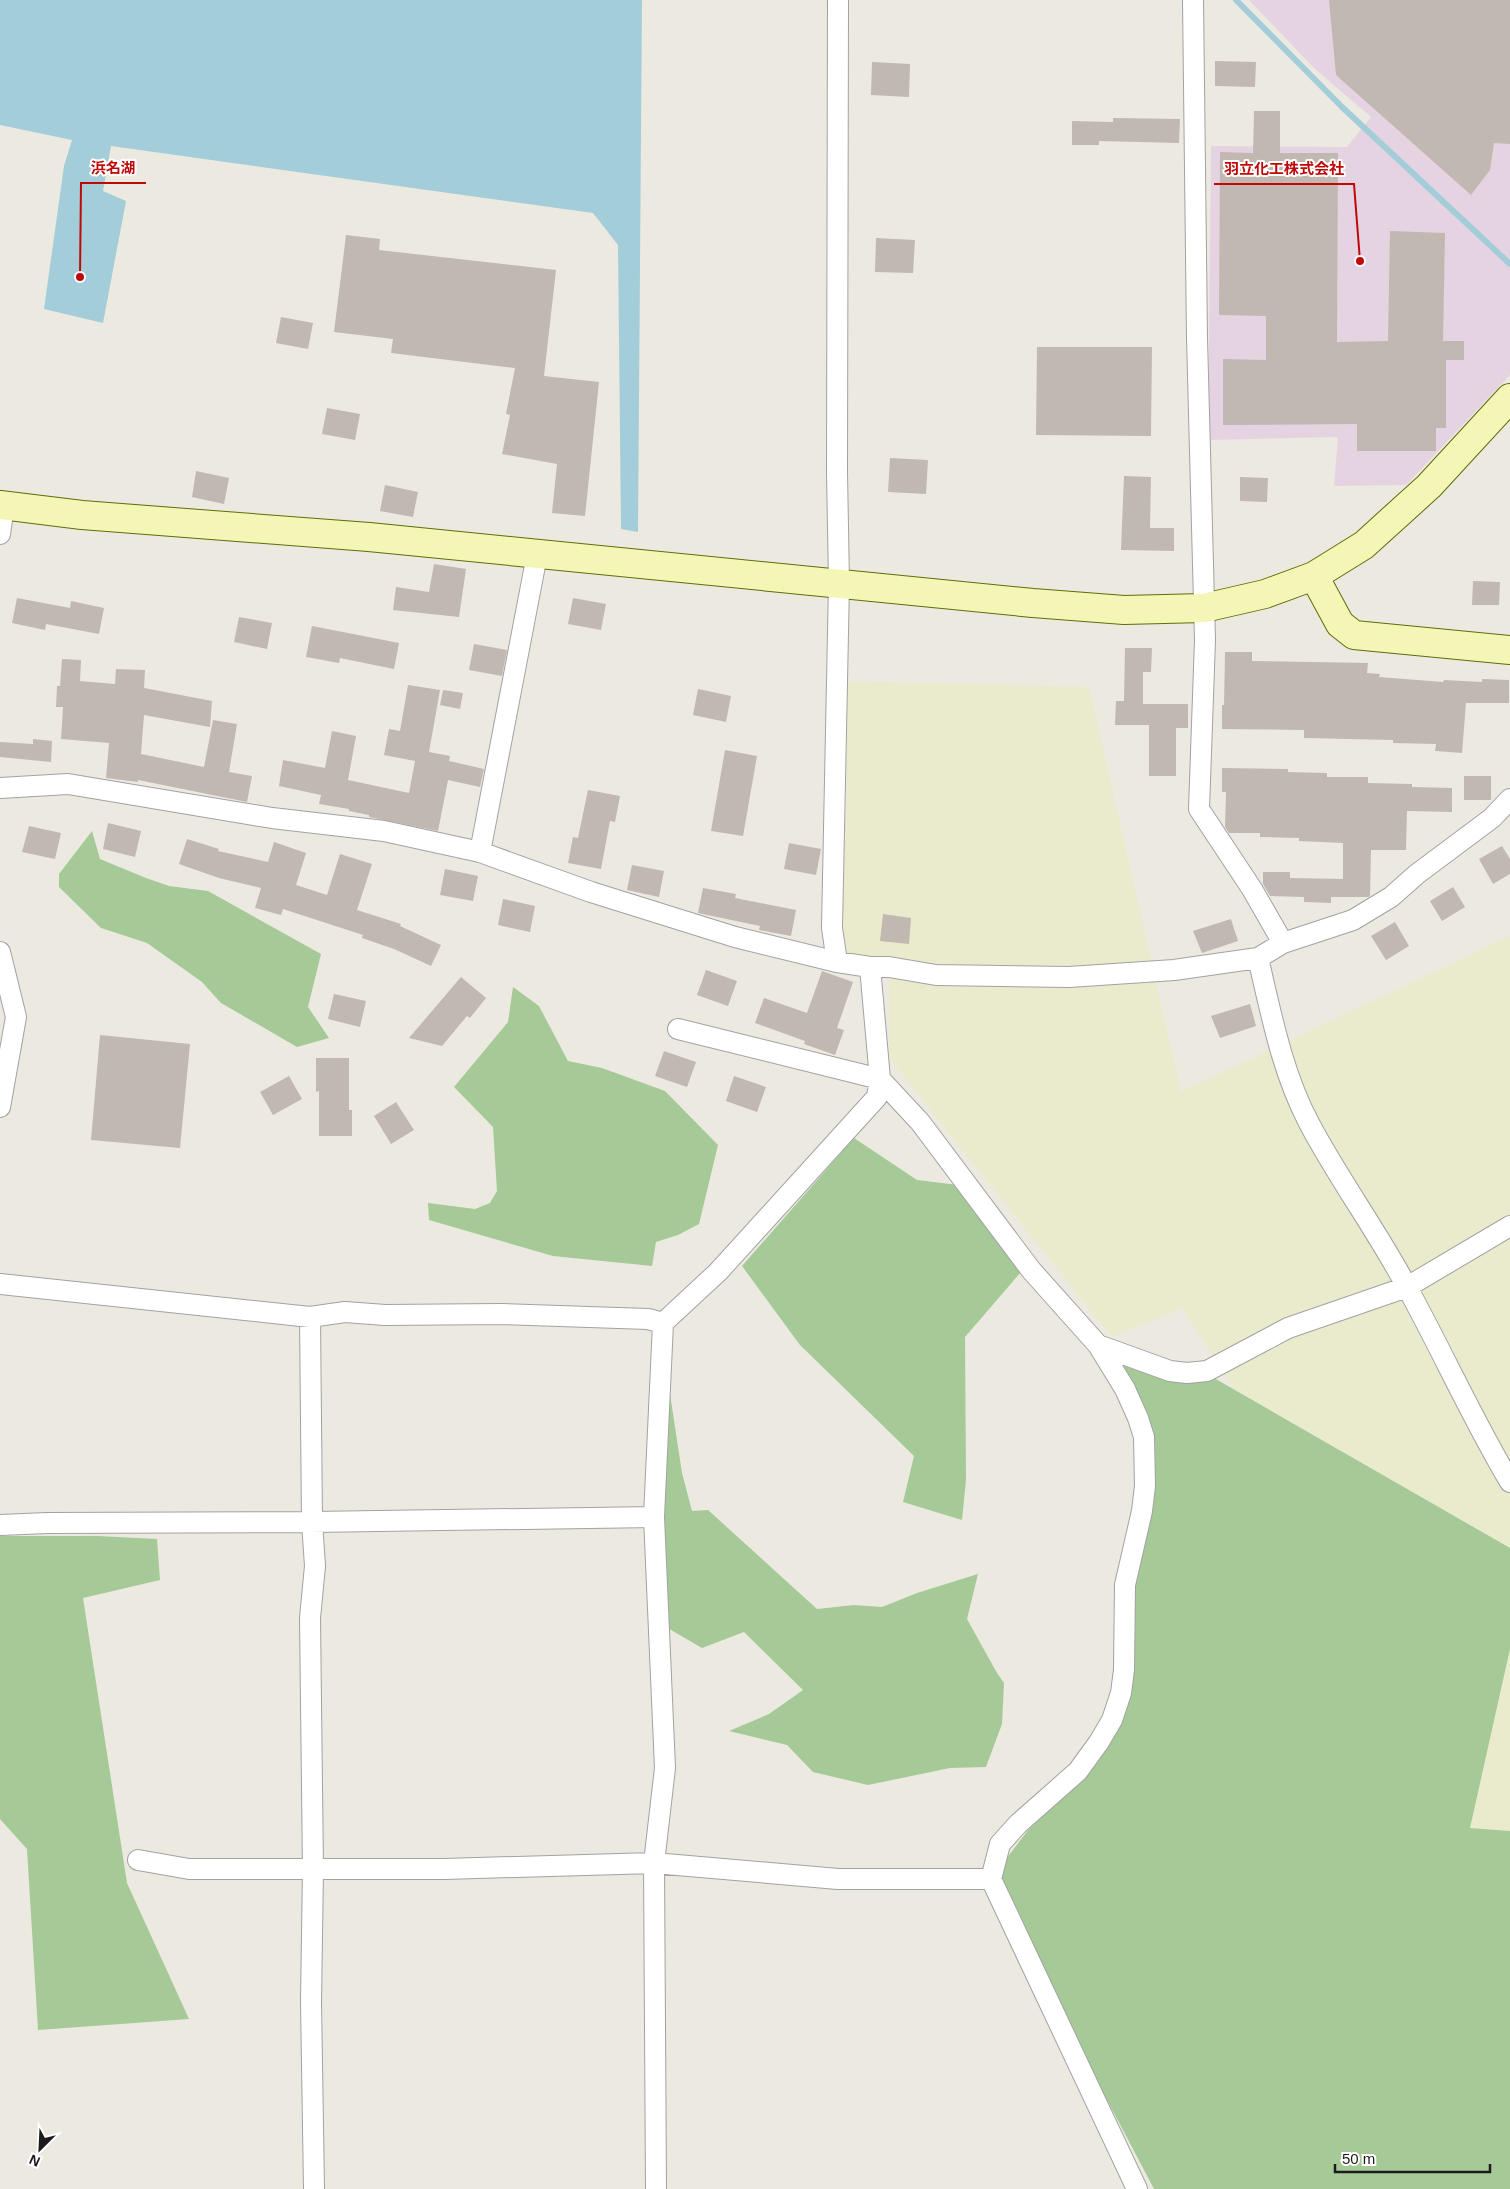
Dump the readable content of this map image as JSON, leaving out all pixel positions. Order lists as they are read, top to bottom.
{
  "places": ["羽立化工株式会社", "浜名湖"],
  "scale_bar": "50 m",
  "north": "bottom left"
}
